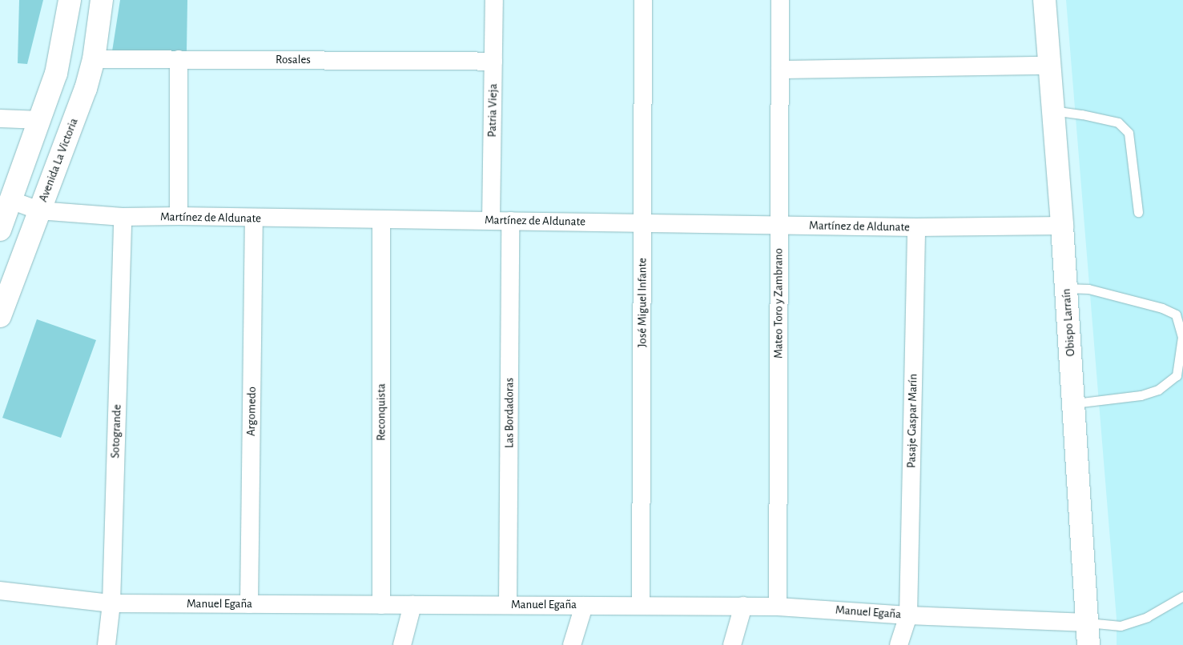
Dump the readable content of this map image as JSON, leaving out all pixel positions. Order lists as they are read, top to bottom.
{
  "streets": {
    "street": [
      "Rosales",
      "Patria Vieja",
      "Avenida La Victoria",
      "Martínez de Aldunate",
      "José Miguel Infante",
      "Mateo Toro y Zambrano",
      "Obispo Larraín",
      "Argomedo",
      "Reconquista",
      "Las Bordadoras",
      "Pasaje Gaspar Marín",
      "Sotogrande",
      "Manuel Egaña"
    ]
  },
  "crossings": [
    ["Rosales", "Patria Vieja"],
    ["Rosales", "Avenida La Victoria"],
    ["Patria Vieja", "Martínez de Aldunate"],
    ["Avenida La Victoria", "Martínez de Aldunate"],
    ["Martínez de Aldunate", "José Miguel Infante"],
    ["Martínez de Aldunate", "Mateo Toro y Zambrano"],
    ["Martínez de Aldunate", "Obispo Larraín"],
    ["Martínez de Aldunate", "Argomedo"],
    ["Martínez de Aldunate", "Reconquista"],
    ["Martínez de Aldunate", "Las Bordadoras"],
    ["Martínez de Aldunate", "Pasaje Gaspar Marín"],
    ["Martínez de Aldunate", "Sotogrande"],
    ["José Miguel Infante", "Manuel Egaña"],
    ["Mateo Toro y Zambrano", "Manuel Egaña"],
    ["Obispo Larraín", "Manuel Egaña"],
    ["Argomedo", "Manuel Egaña"],
    ["Reconquista", "Manuel Egaña"],
    ["Las Bordadoras", "Manuel Egaña"],
    ["Pasaje Gaspar Marín", "Manuel Egaña"],
    ["Sotogrande", "Manuel Egaña"]
  ]
}
